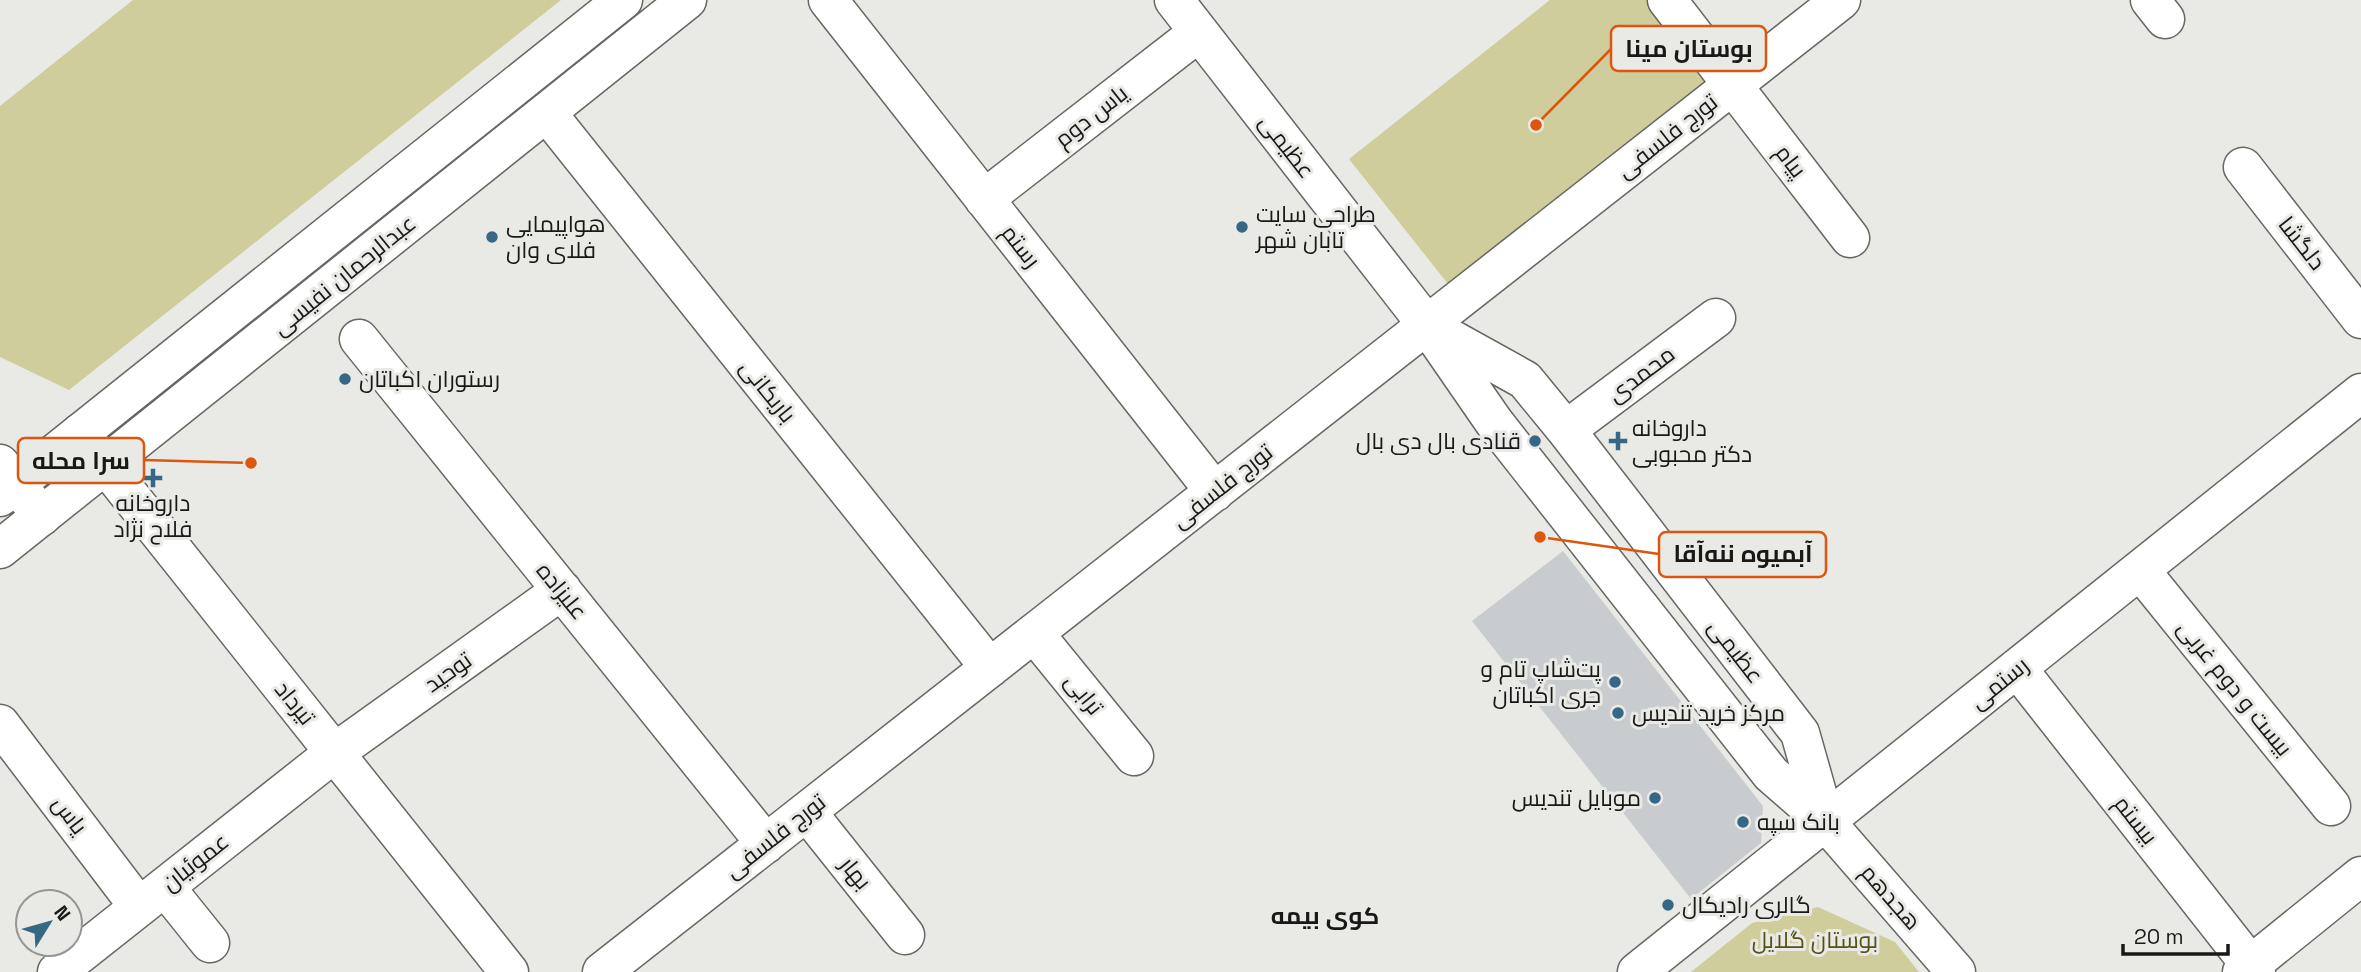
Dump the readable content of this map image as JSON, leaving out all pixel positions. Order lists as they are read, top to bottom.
{
  "streets": {
    "street": [
      "یاس دوم",
      "تورج فلسفی",
      "عظیمی",
      "پیام",
      "دلگشا",
      "رستم",
      "عبدالرحمان نفیسی",
      "محمدی",
      "باریکانی",
      "علیزاده",
      "توحید",
      "رستمی",
      "بیست و دوم غربی",
      "ترابی",
      "تیرداد",
      "یاس",
      "بیستم",
      "عموئیان",
      "بهار",
      "هجدهم"
    ]
  },
  "crossings": [
    ["یاس دوم", "عظیمی"],
    ["یاس دوم", "رستم"],
    ["تورج فلسفی", "عظیمی"],
    ["تورج فلسفی", "پیام"],
    ["تورج فلسفی", "رستم"],
    ["تورج فلسفی", "باریکانی"],
    ["تورج فلسفی", "علیزاده"],
    ["تورج فلسفی", "ترابی"],
    ["تورج فلسفی", "بهار"],
    ["عظیمی", "محمدی"],
    ["عظیمی", "رستمی"],
    ["عظیمی", "هجدهم"],
    ["عبدالرحمان نفیسی", "باریکانی"],
    ["عبدالرحمان نفیسی", "تیرداد"],
    ["علیزاده", "توحید"],
    ["توحید", "تیرداد"],
    ["توحید", "عموئیان"],
    ["رستمی", "بیست و دوم غربی"],
    ["رستمی", "بیستم"],
    ["رستمی", "هجدهم"],
    ["تیرداد", "عموئیان"],
    ["یاس", "عموئیان"]
  ],
  "districts": ["کوی بیمه"],
  "parks": ["بوستان گلایل"],
  "places": {
    "other": [
      "بوستان مینا",
      "طراحی سایت تابان شهر",
      "هواپیمایی فلای وان",
      "رستوران اکباتان",
      "قنادی بال دی بال",
      "سرا محله",
      "آبمیوه ننه‌آقا",
      "پت‌شاپ تام و جری اکباتان",
      "مرکز خرید تندیس",
      "موبایل تندیس",
      "بانک سپه",
      "گالری رادیکال"
    ],
    "health": ["داروخانه دکتر محبوبی", "داروخانه فلاح نژاد"]
  },
  "scale_bar": "20 m",
  "north": "top right"
}
